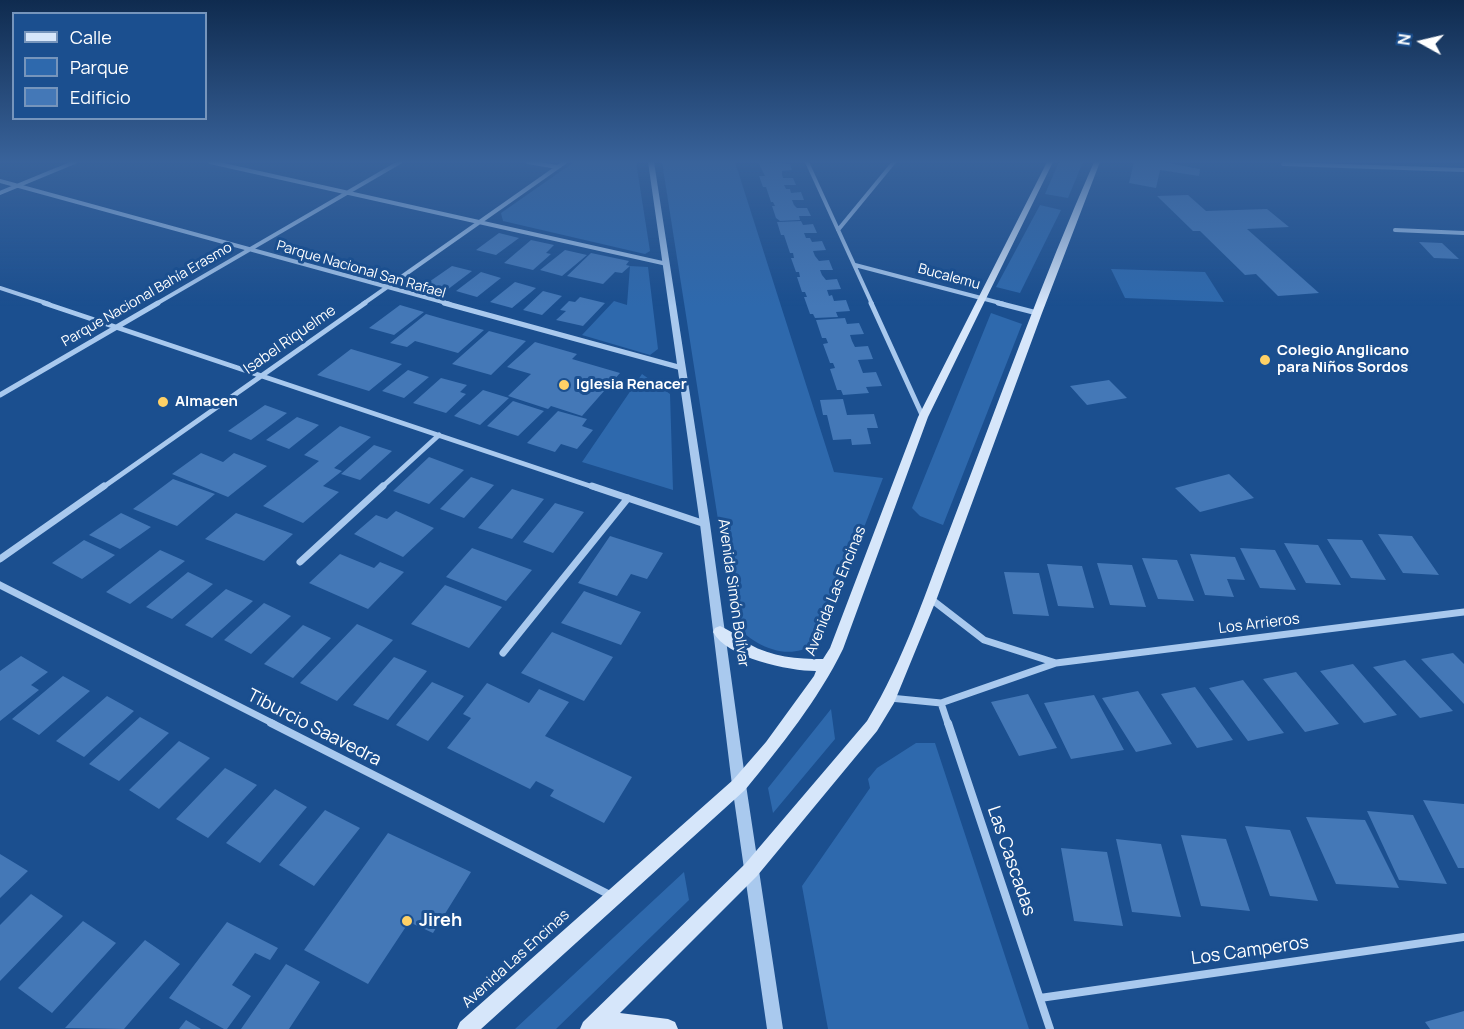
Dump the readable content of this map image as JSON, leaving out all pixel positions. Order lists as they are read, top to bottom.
{
  "streets": {
    "main road": ["Avenida Las Encinas"],
    "street": [
      "Parque Nacional San Rafael",
      "Bucalemu",
      "Parque Nacional Bahía Erasmo",
      "Isabel Riquelme",
      "Avenida Simón Bolívar",
      "Los Arrieros",
      "Tiburcio Saavedra",
      "Las Cascadas",
      "Los Camperos"
    ]
  },
  "crossings": [
    ["Parque Nacional San Rafael", "Parque Nacional Bahía Erasmo"],
    ["Parque Nacional San Rafael", "Isabel Riquelme"],
    ["Parque Nacional San Rafael", "Avenida Simón Bolívar"],
    ["Bucalemu", "Avenida Las Encinas"],
    ["Avenida Las Encinas", "Avenida Simón Bolívar"],
    ["Avenida Las Encinas", "Tiburcio Saavedra"],
    ["Los Arrieros", "Las Cascadas"],
    ["Las Cascadas", "Los Camperos"]
  ],
  "places": [
    "Colegio Anglicano para Niños Sordos",
    "Iglesia Renacer",
    "Almacen",
    "Jireh"
  ],
  "legend": ["Calle", "Parque", "Edificio"],
  "north": "left"
}
